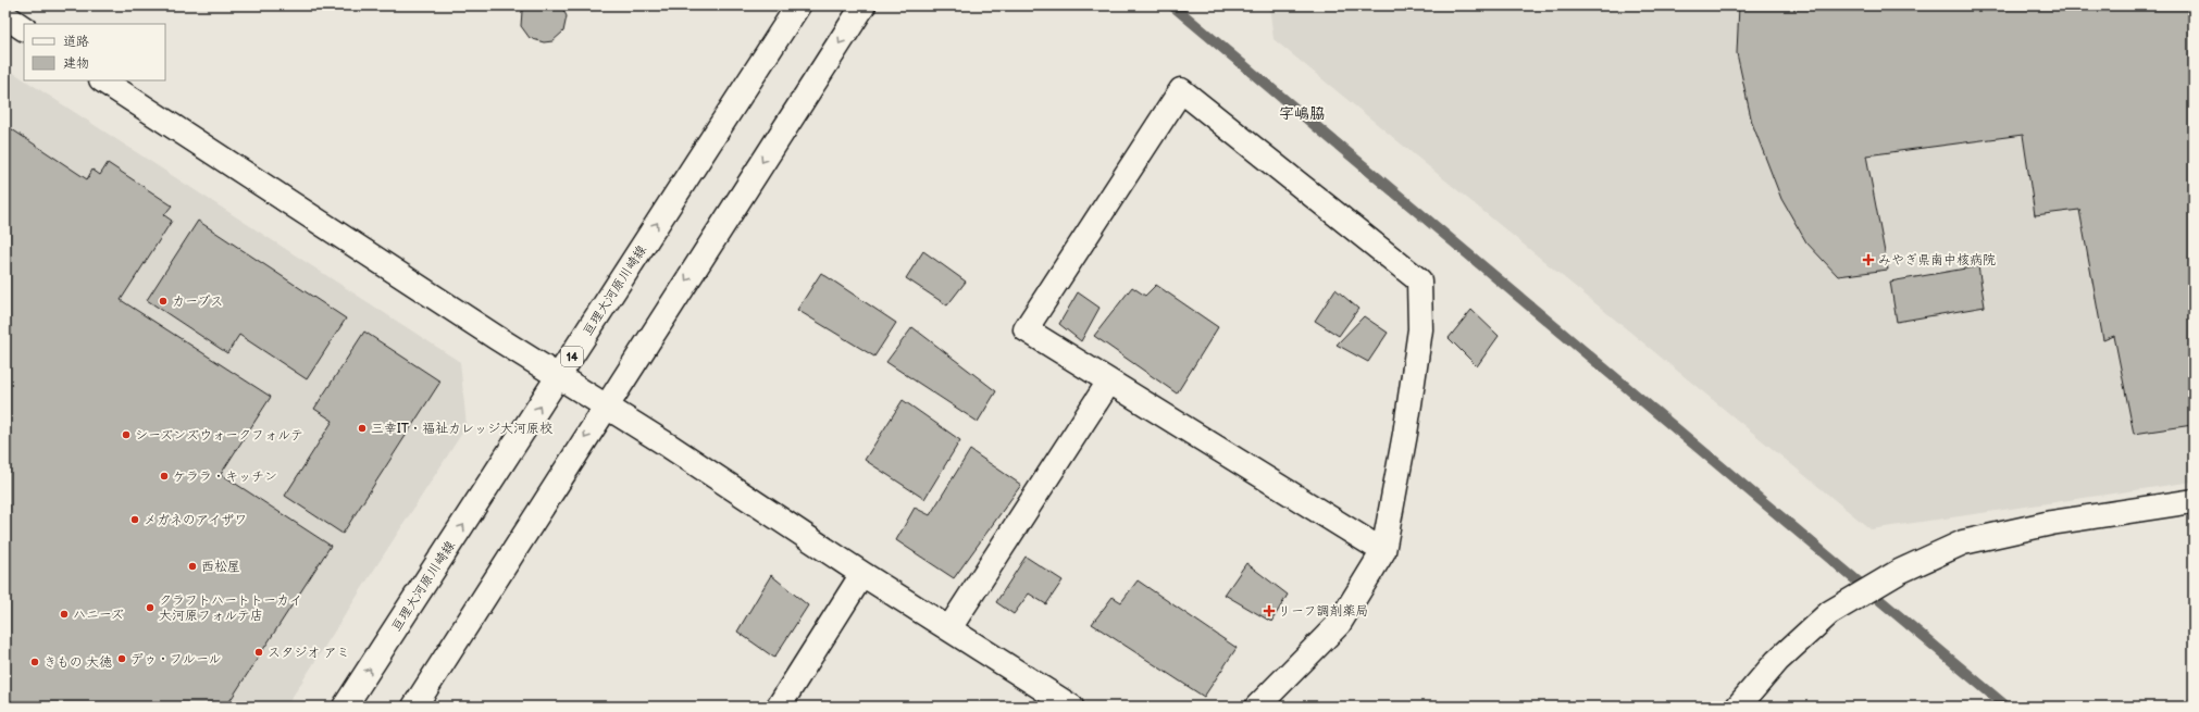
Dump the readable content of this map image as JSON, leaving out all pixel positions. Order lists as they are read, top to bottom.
{
  "streets": {
    "street": ["亘理大河原川崎線", "14"]
  },
  "districts": ["字嶋脇"],
  "places": {
    "health": ["みやぎ県南中核病院", "リーフ調剤薬局"],
    "other": [
      "カーブス",
      "三幸IT・福祉カレッジ大河原校",
      "シーズンズウォークフォルテ",
      "ケララ・キッチン",
      "メガネのアイザワ",
      "西松屋",
      "クラフトハートトーカイ 大河原フォルテ店",
      "ハニーズ",
      "スタジオ アミ",
      "デゥ・フルール",
      "きもの 大徳"
    ]
  },
  "legend": ["道路", "建物"]
}
